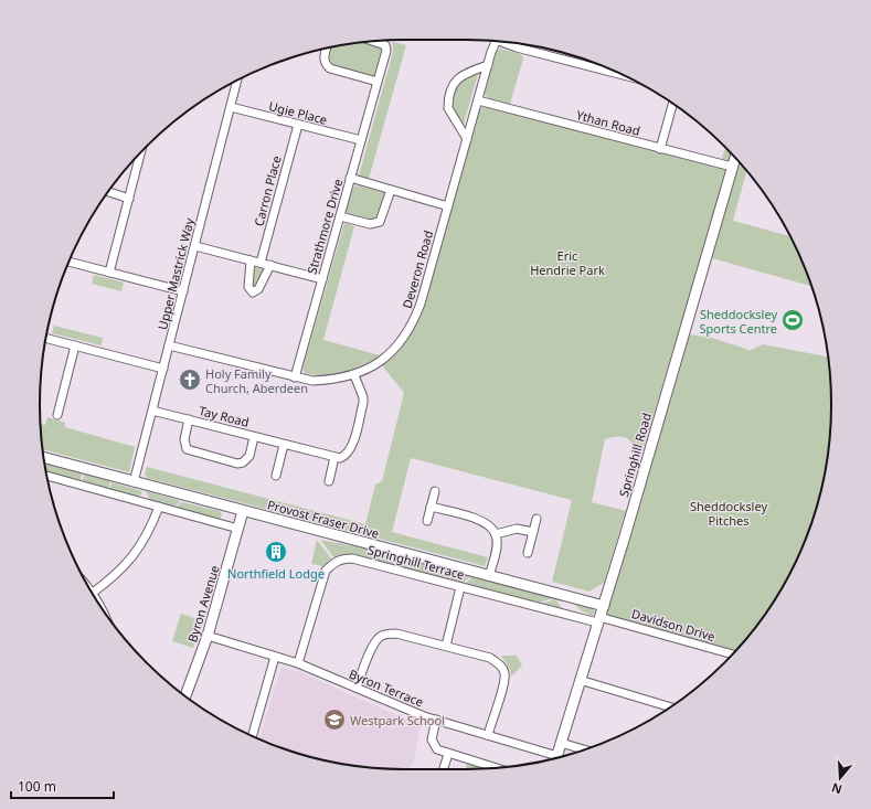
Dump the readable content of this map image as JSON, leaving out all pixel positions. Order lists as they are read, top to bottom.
{
  "streets": {
    "street": [
      "Ugie Place",
      "Ythan Road",
      "Carron Place",
      "Strathmore Drive",
      "Deveron Road",
      "Upper Mastrick Way",
      "Tay Road",
      "Springhill Road",
      "Provost Fraser Drive",
      "Springhill Terrace",
      "Byron Avenue",
      "Davidson Drive",
      "Byron Terrace"
    ]
  },
  "crossings": [
    ["Ugie Place", "Carron Place"],
    ["Ugie Place", "Strathmore Drive"],
    ["Ugie Place", "Upper Mastrick Way"],
    ["Ythan Road", "Deveron Road"],
    ["Ythan Road", "Springhill Road"],
    ["Strathmore Drive", "Deveron Road"],
    ["Deveron Road", "Upper Mastrick Way"],
    ["Upper Mastrick Way", "Tay Road"],
    ["Upper Mastrick Way", "Provost Fraser Drive"],
    ["Springhill Road", "Provost Fraser Drive"],
    ["Springhill Road", "Springhill Terrace"],
    ["Springhill Road", "Davidson Drive"],
    ["Provost Fraser Drive", "Byron Avenue"],
    ["Springhill Terrace", "Davidson Drive"],
    ["Springhill Terrace", "Byron Terrace"],
    ["Byron Avenue", "Byron Terrace"]
  ],
  "parks": ["Eric Hendrie Park", "Sheddocksley Pitches"],
  "places": {
    "sports": ["Sheddocksley Sports Centre"],
    "church": ["Holy Family Church, Aberdeen"],
    "building": ["Northfield Lodge"],
    "school or university": ["Westpark School"]
  },
  "scale_bar": "100 m",
  "north": "bottom"
}
